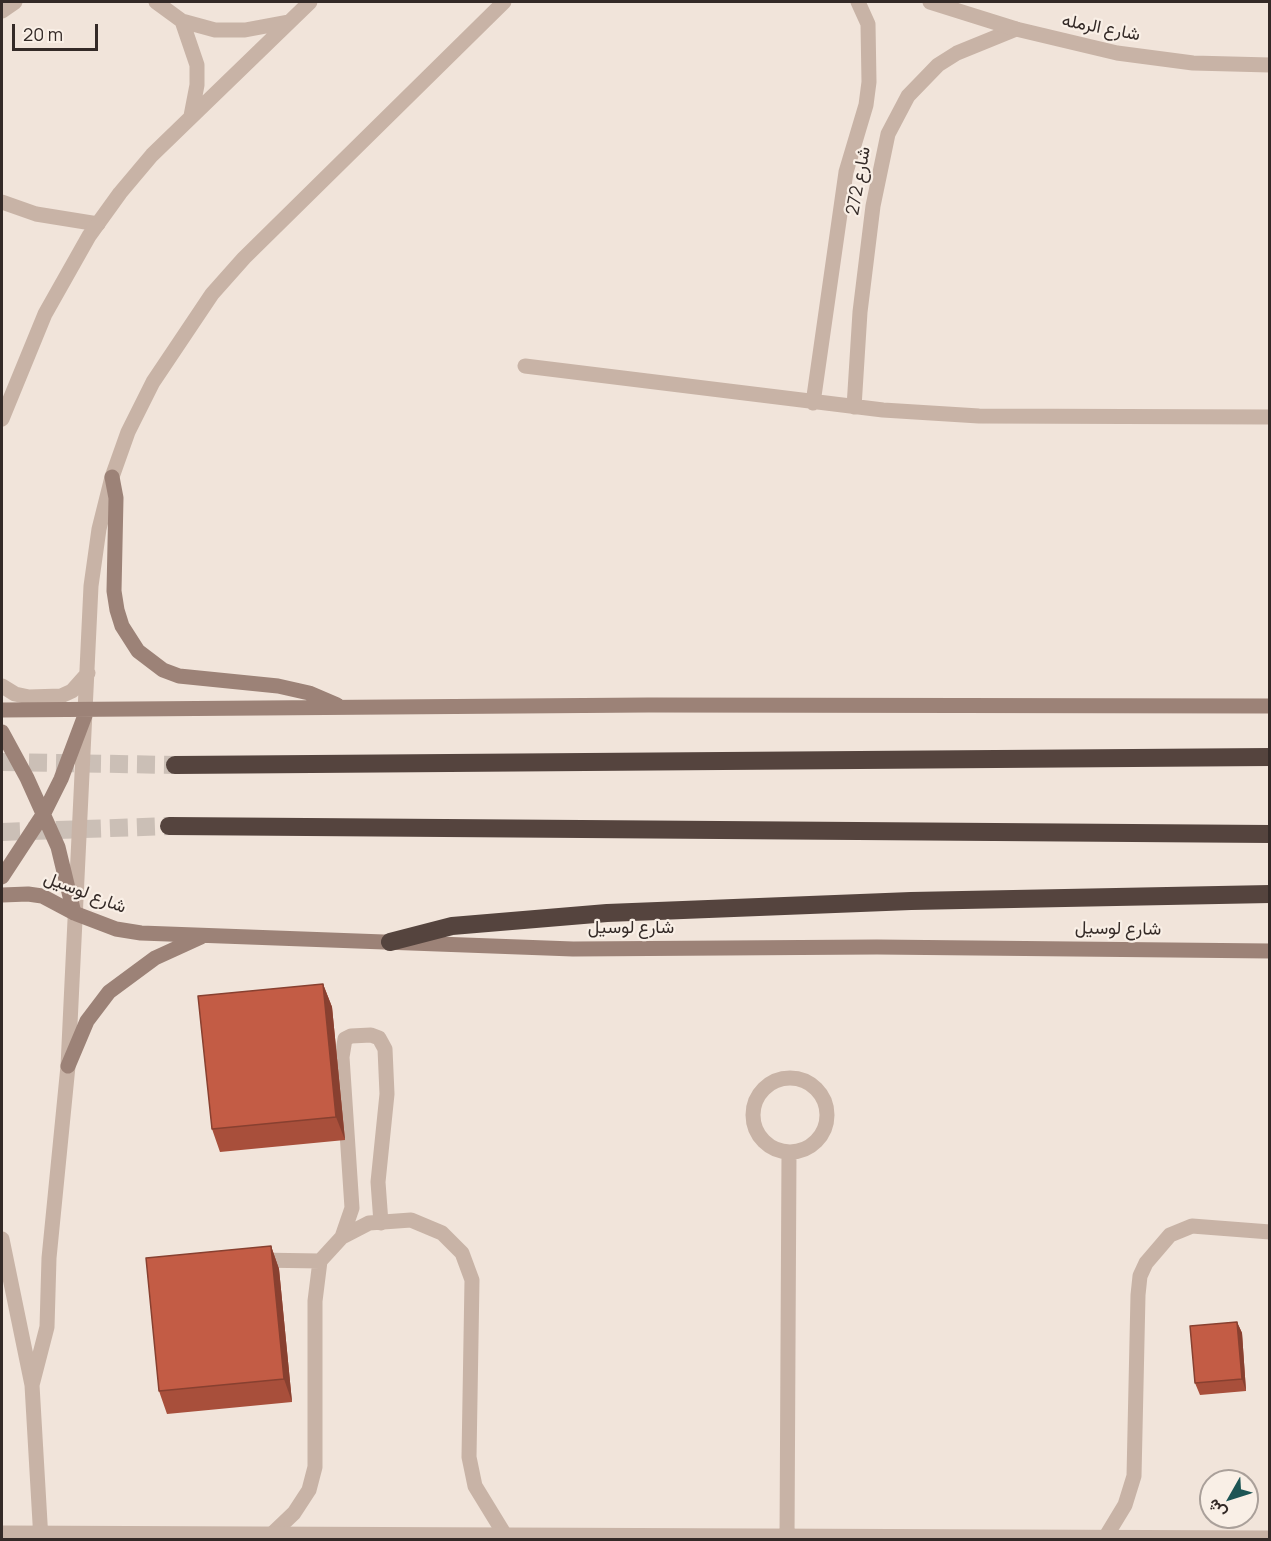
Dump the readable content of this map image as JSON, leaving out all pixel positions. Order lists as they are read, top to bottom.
{
  "streets": {
    "street": ["شارع الرمله", "شارع 272", "شارع لوسيل"]
  },
  "crossings": [
    ["شارع الرمله", "شارع 272"]
  ],
  "scale_bar": "20 m",
  "north": "bottom left"
}
